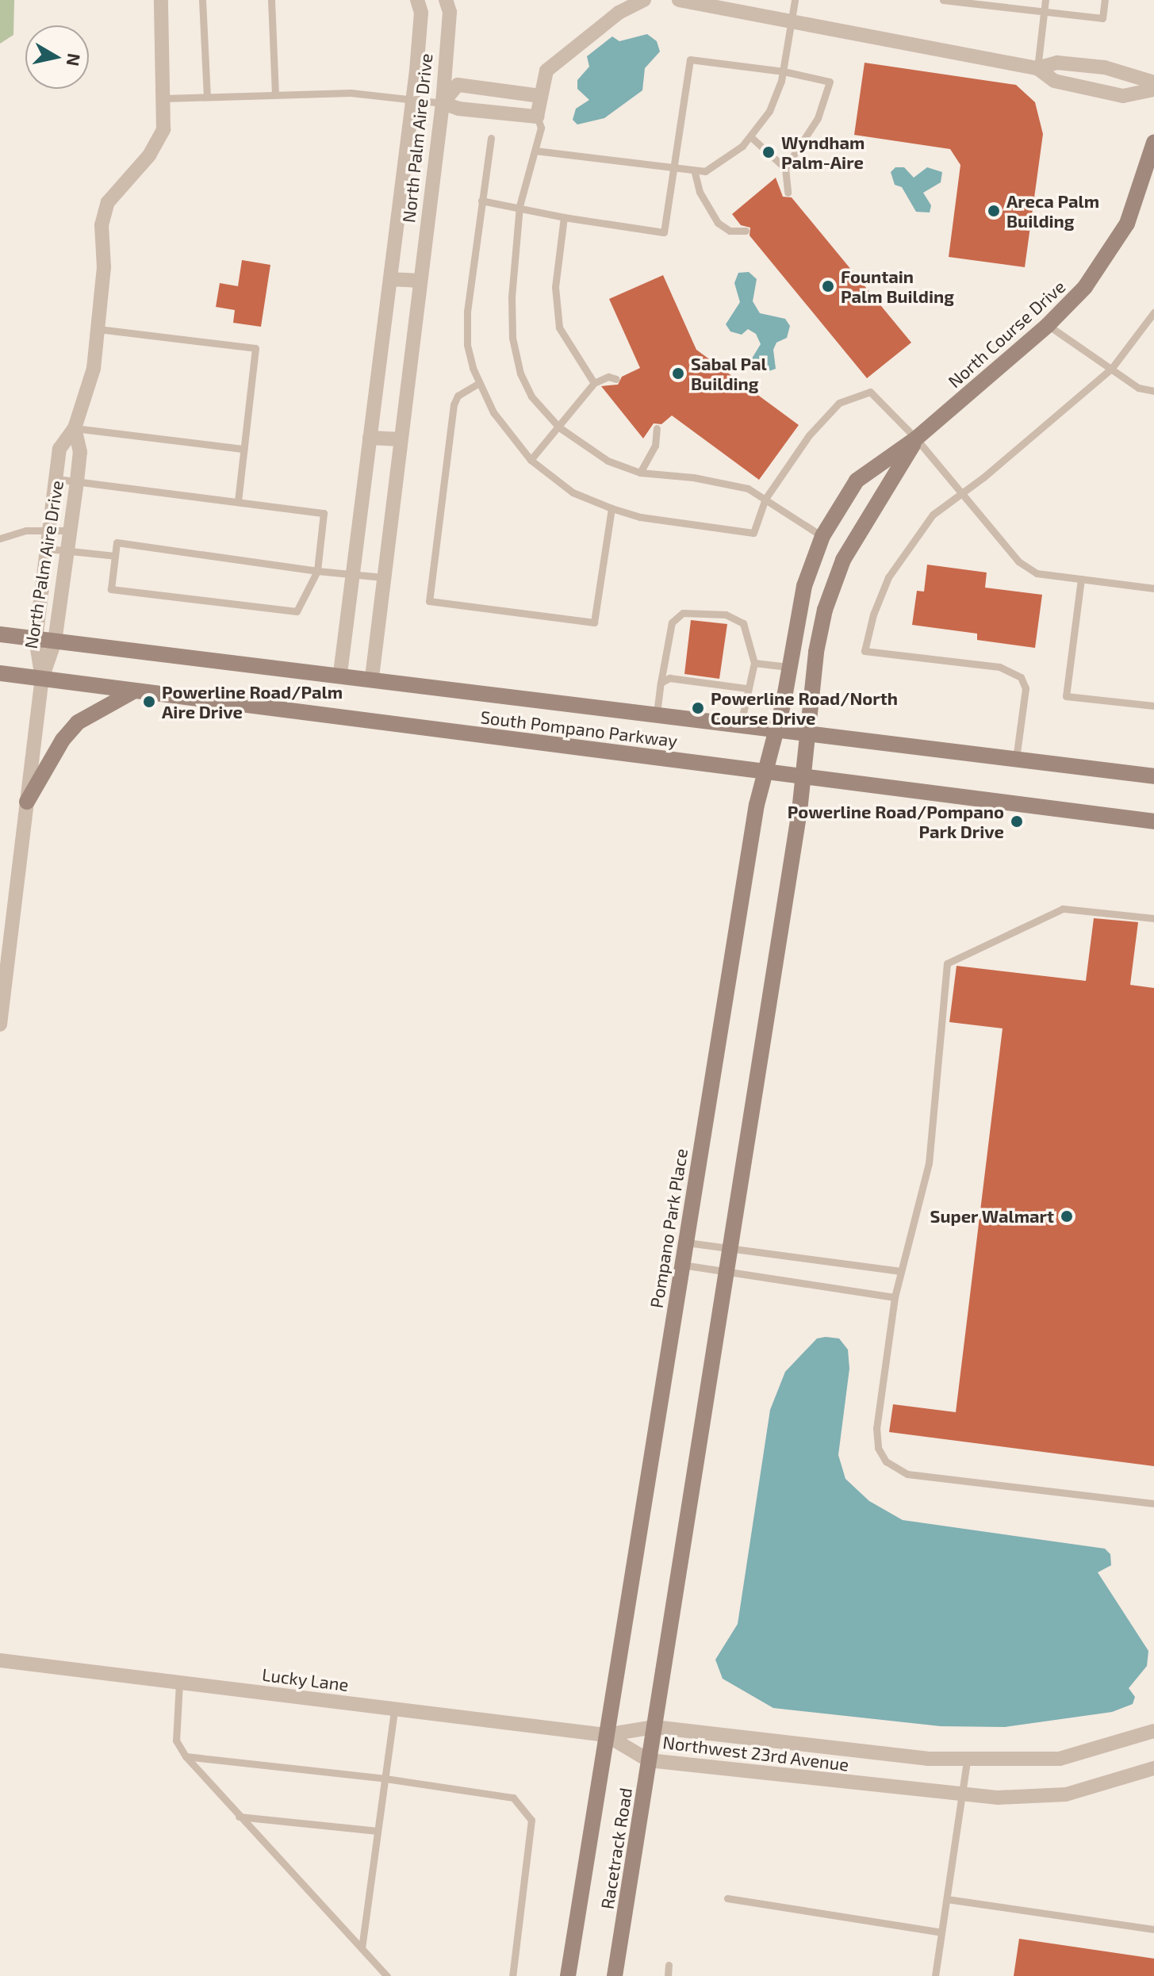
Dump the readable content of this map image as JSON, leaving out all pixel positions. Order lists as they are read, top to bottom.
{
  "streets": {
    "street": [
      "North Palm Aire Drive",
      "North Course Drive",
      "South Pompano Parkway",
      "Pompano Park Place",
      "Lucky Lane",
      "Northwest 23rd Avenue",
      "Racetrack Road"
    ]
  },
  "crossings": [
    ["North Palm Aire Drive", "South Pompano Parkway"],
    ["North Course Drive", "South Pompano Parkway"],
    ["North Course Drive", "Pompano Park Place"],
    ["South Pompano Parkway", "Pompano Park Place"],
    ["Pompano Park Place", "Lucky Lane"],
    ["Pompano Park Place", "Northwest 23rd Avenue"],
    ["Pompano Park Place", "Racetrack Road"],
    ["Lucky Lane", "Northwest 23rd Avenue"],
    ["Lucky Lane", "Racetrack Road"],
    ["Northwest 23rd Avenue", "Racetrack Road"]
  ],
  "places": [
    "Wyndham Palm-Aire",
    "Areca Palm Building",
    "Fountain Palm Building",
    "Sabal Pal Building",
    "Powerline Road/Palm Aire Drive",
    "Powerline Road/North Course Drive",
    "Powerline Road/Pompano Park Drive",
    "Super Walmart"
  ],
  "north": "right"
}
